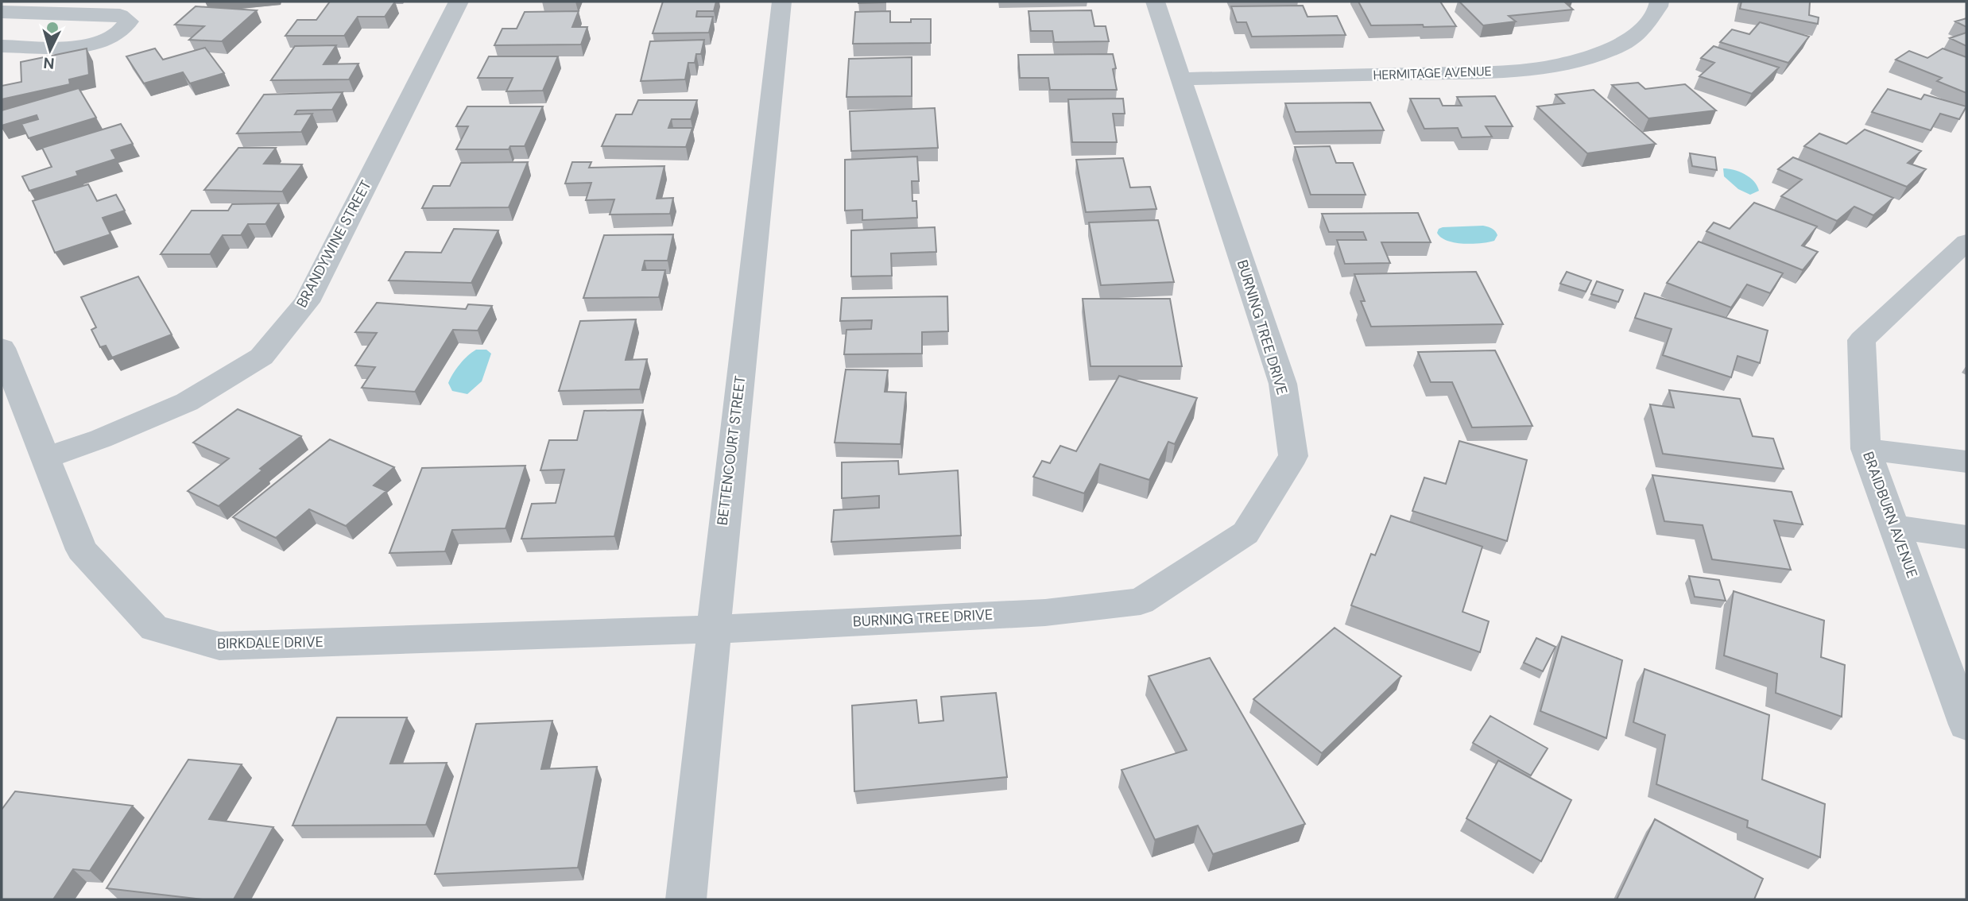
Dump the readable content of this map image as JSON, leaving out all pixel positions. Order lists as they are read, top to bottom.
{
  "streets": {
    "street": [
      "HERMITAGE AVENUE",
      "BRANDYWINE STREET",
      "BURNING TREE DRIVE",
      "BETTENCOURT STREET",
      "BRAIDBURN AVENUE",
      "BIRKDALE DRIVE"
    ]
  },
  "crossings": [
    ["HERMITAGE AVENUE", "BURNING TREE DRIVE"],
    ["BRANDYWINE STREET", "BIRKDALE DRIVE"],
    ["BURNING TREE DRIVE", "BETTENCOURT STREET"],
    ["BURNING TREE DRIVE", "BIRKDALE DRIVE"],
    ["BETTENCOURT STREET", "BIRKDALE DRIVE"]
  ],
  "north": "bottom"
}
